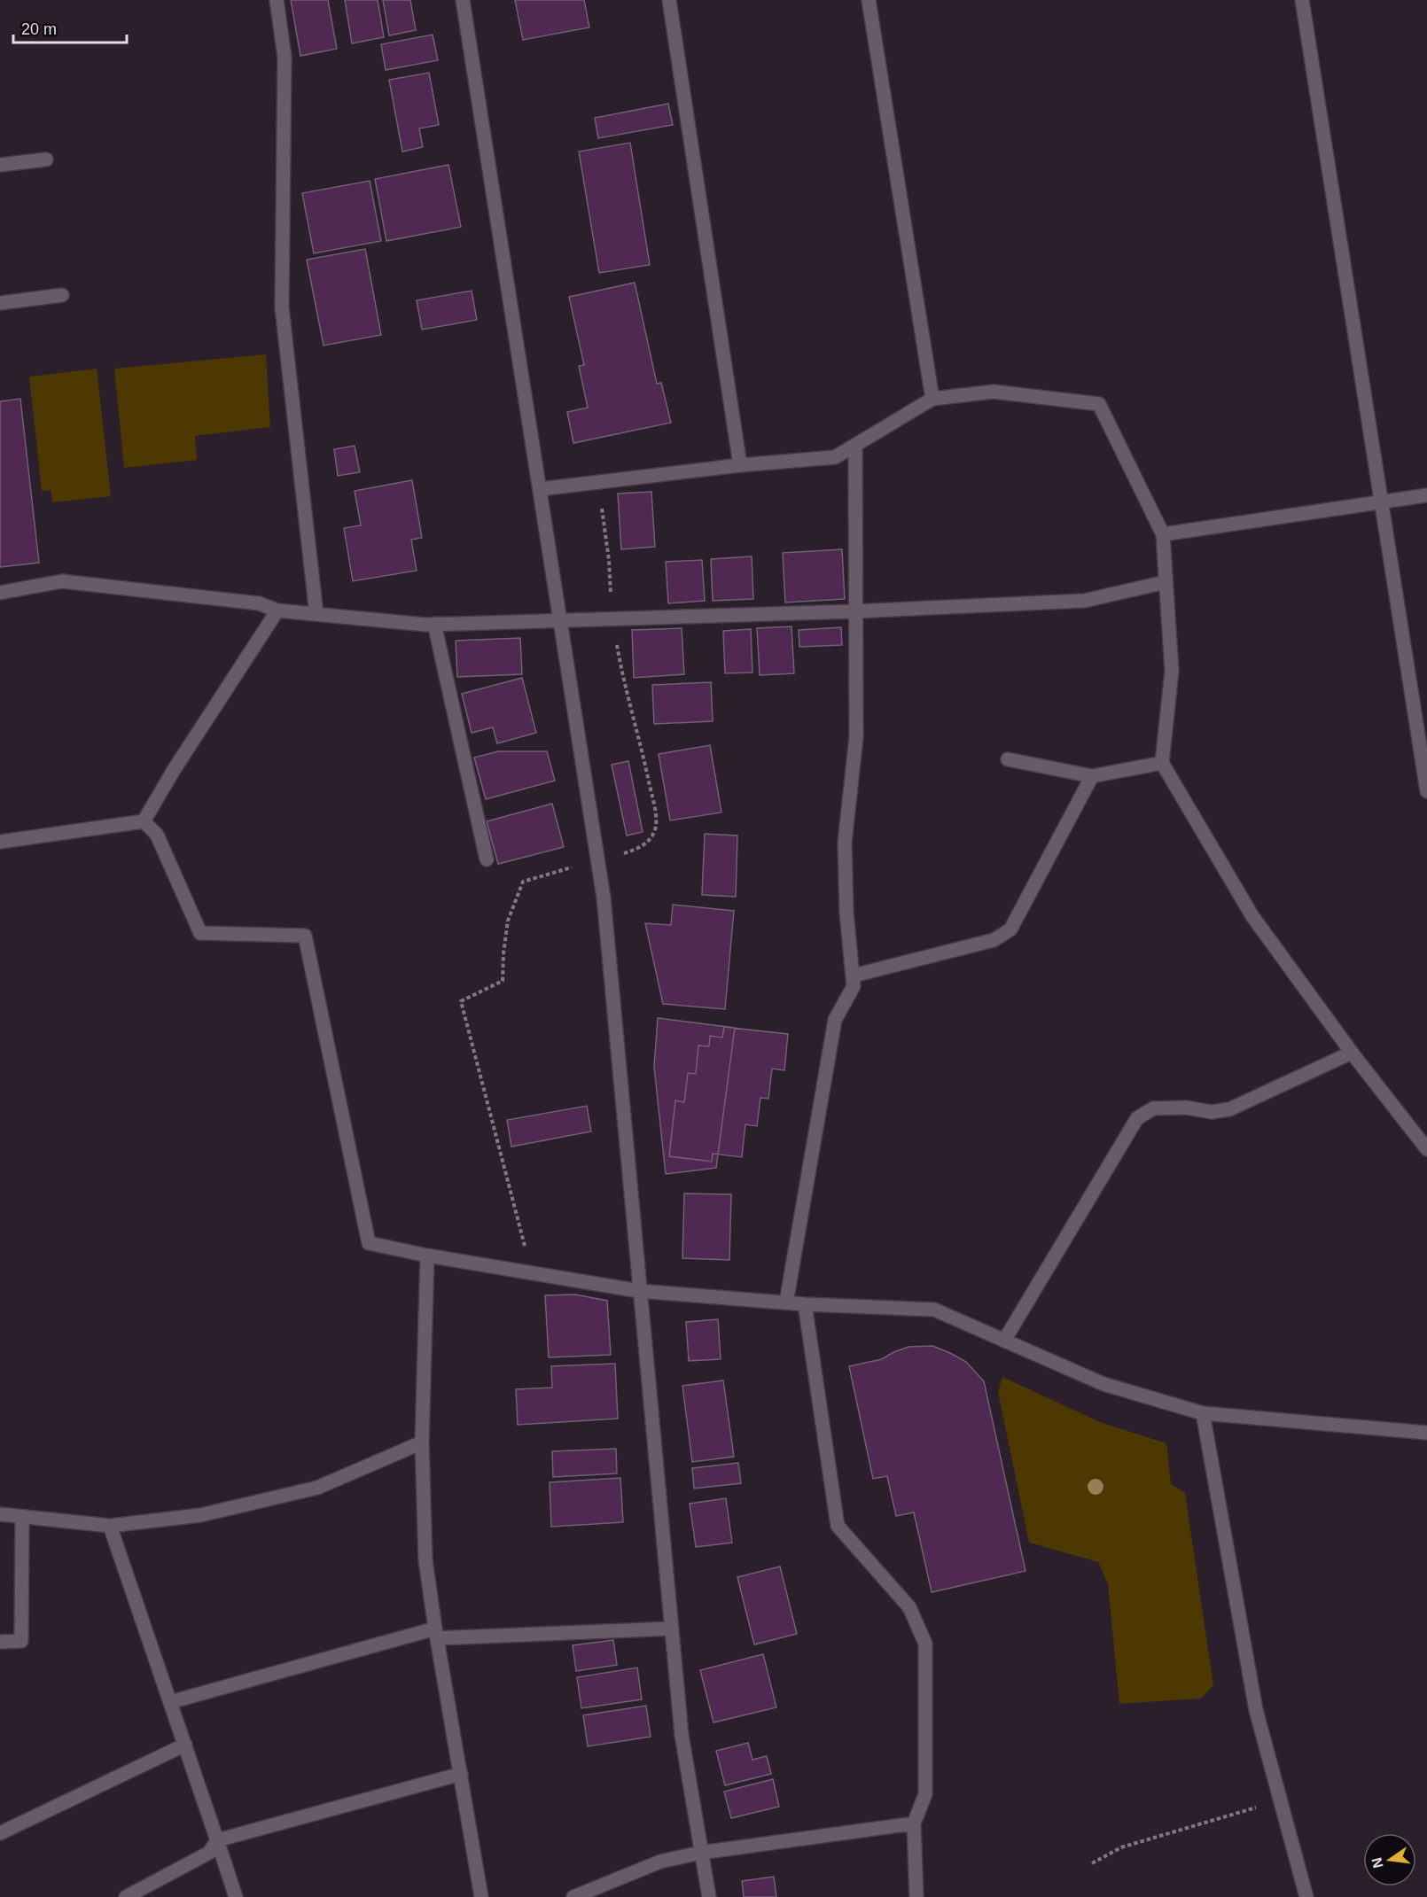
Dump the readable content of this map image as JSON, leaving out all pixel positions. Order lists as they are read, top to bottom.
{
  "scale_bar": "20 m",
  "north": "left"
}
